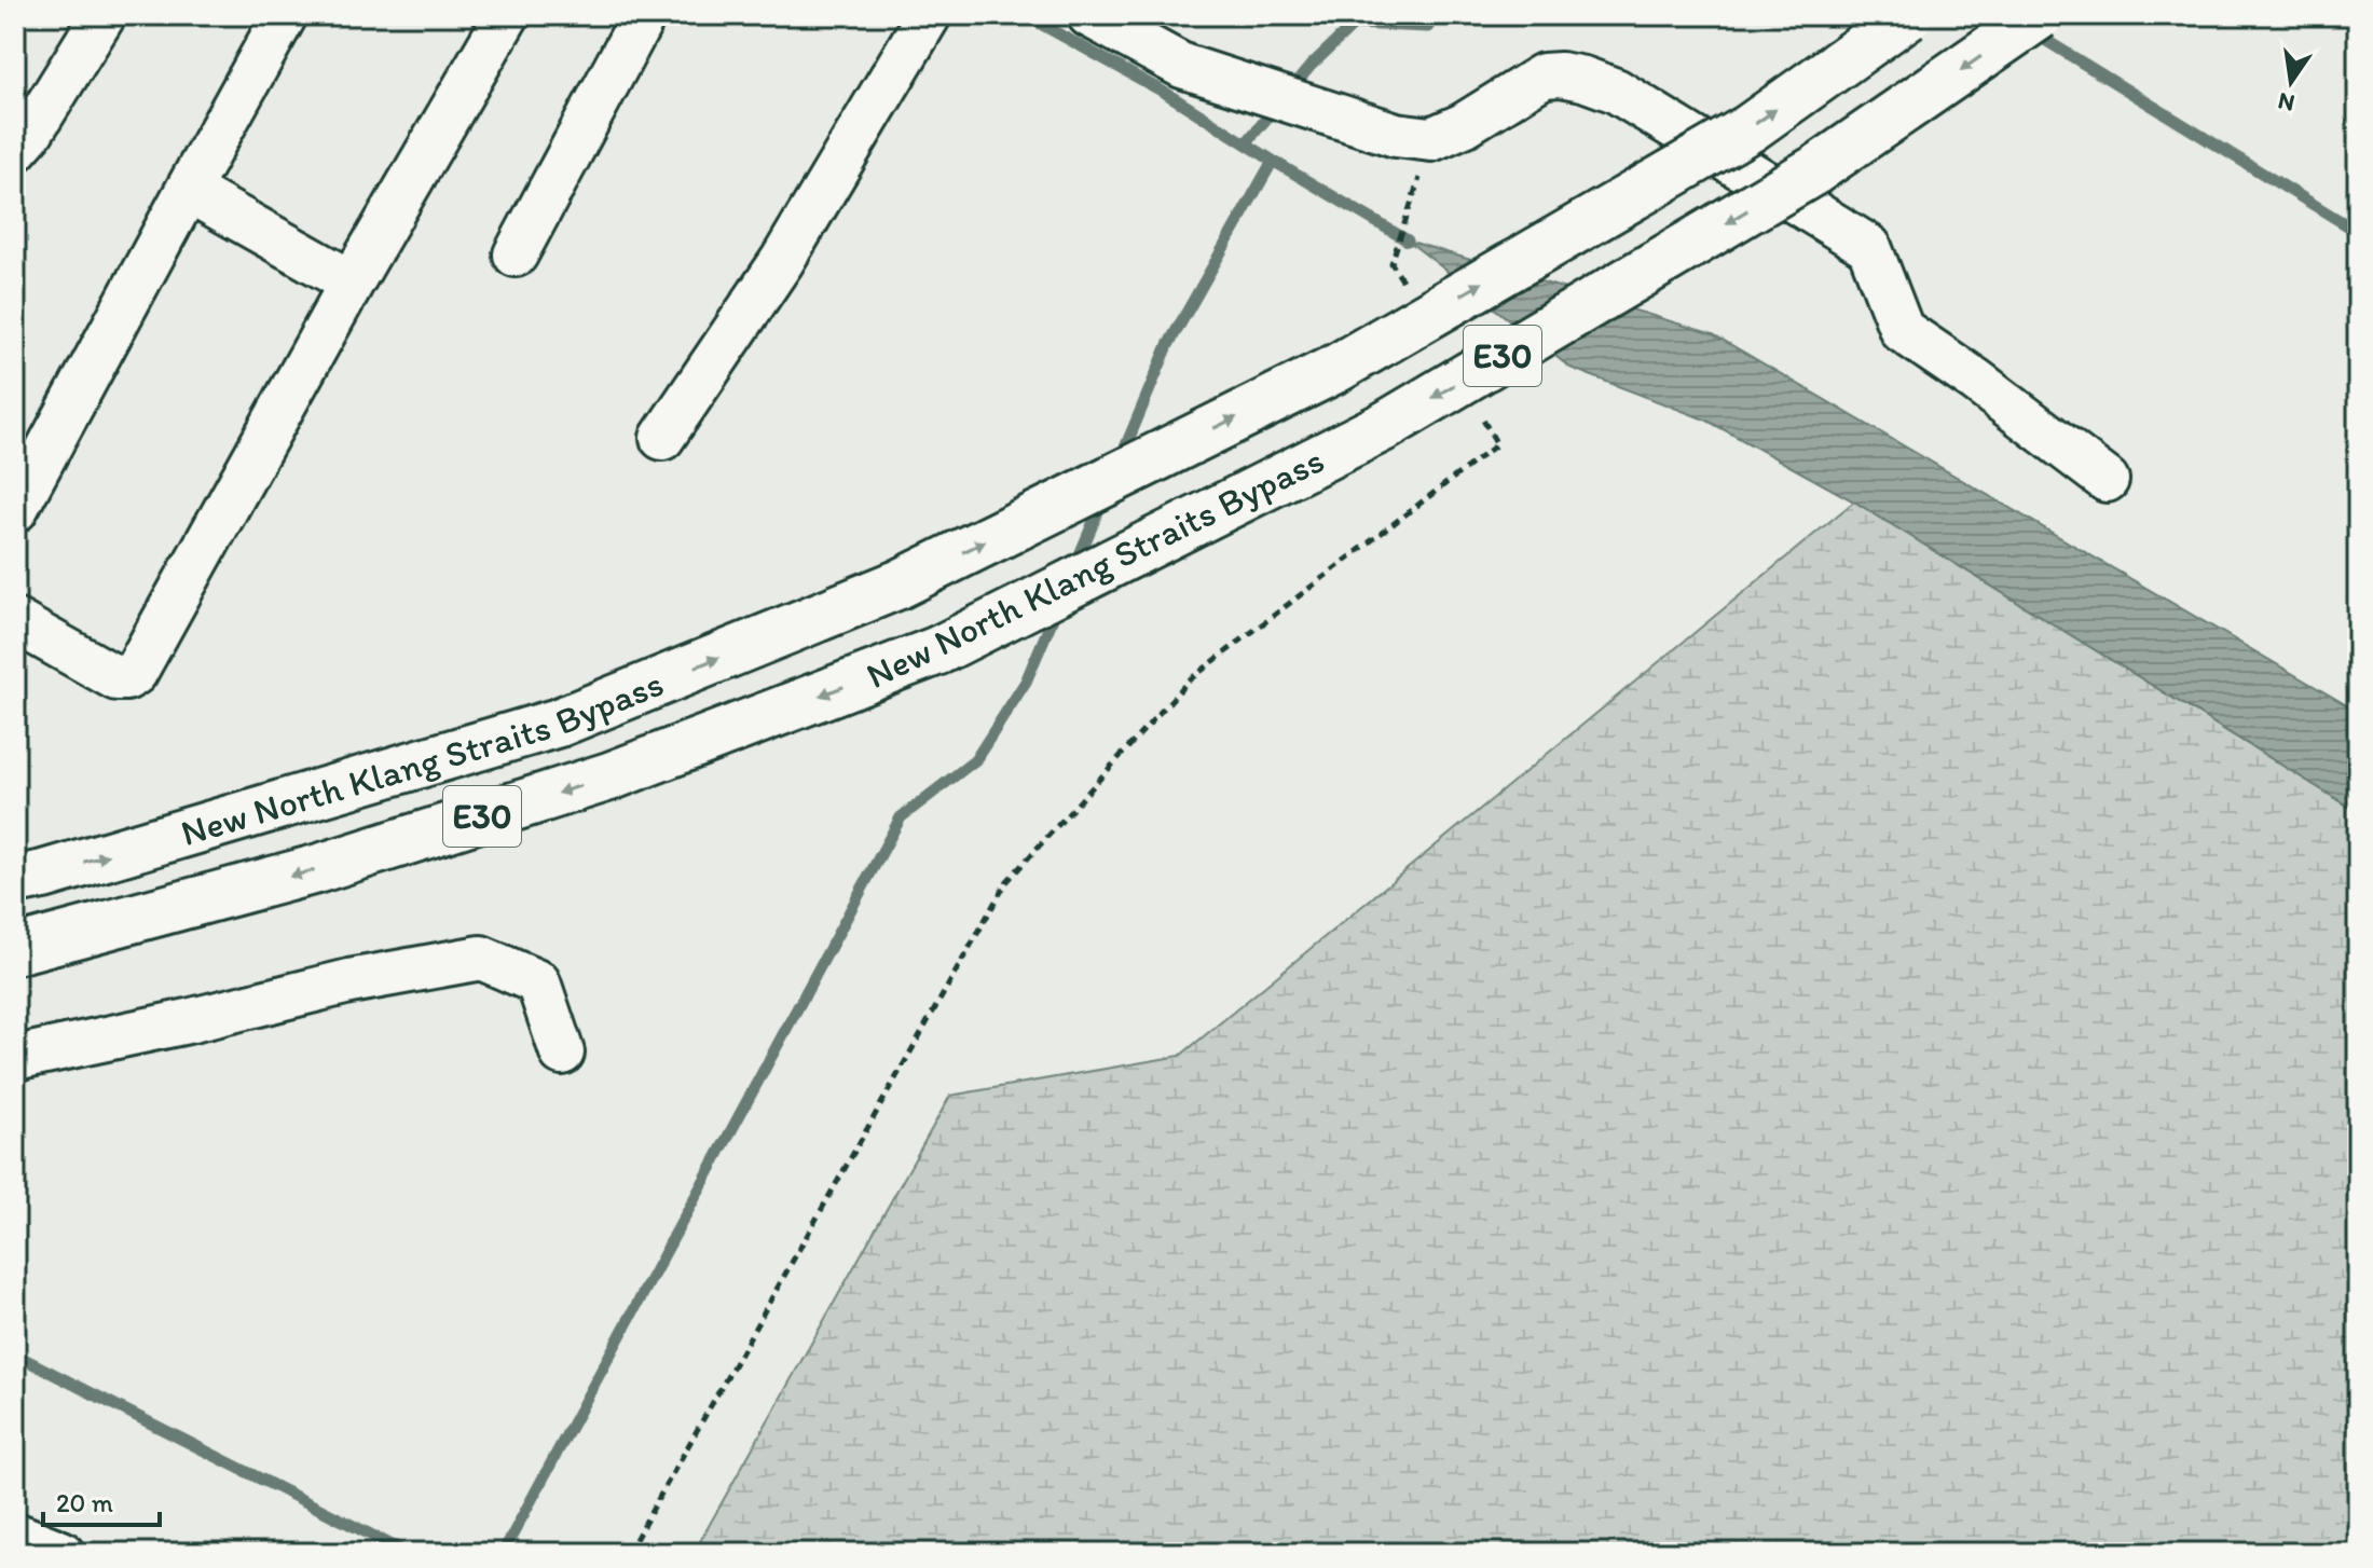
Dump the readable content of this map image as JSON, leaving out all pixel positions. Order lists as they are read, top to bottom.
{
  "streets": {
    "highway": ["E30", "New North Klang Straits Bypass"]
  },
  "scale_bar": "20 m",
  "north": "bottom"
}
